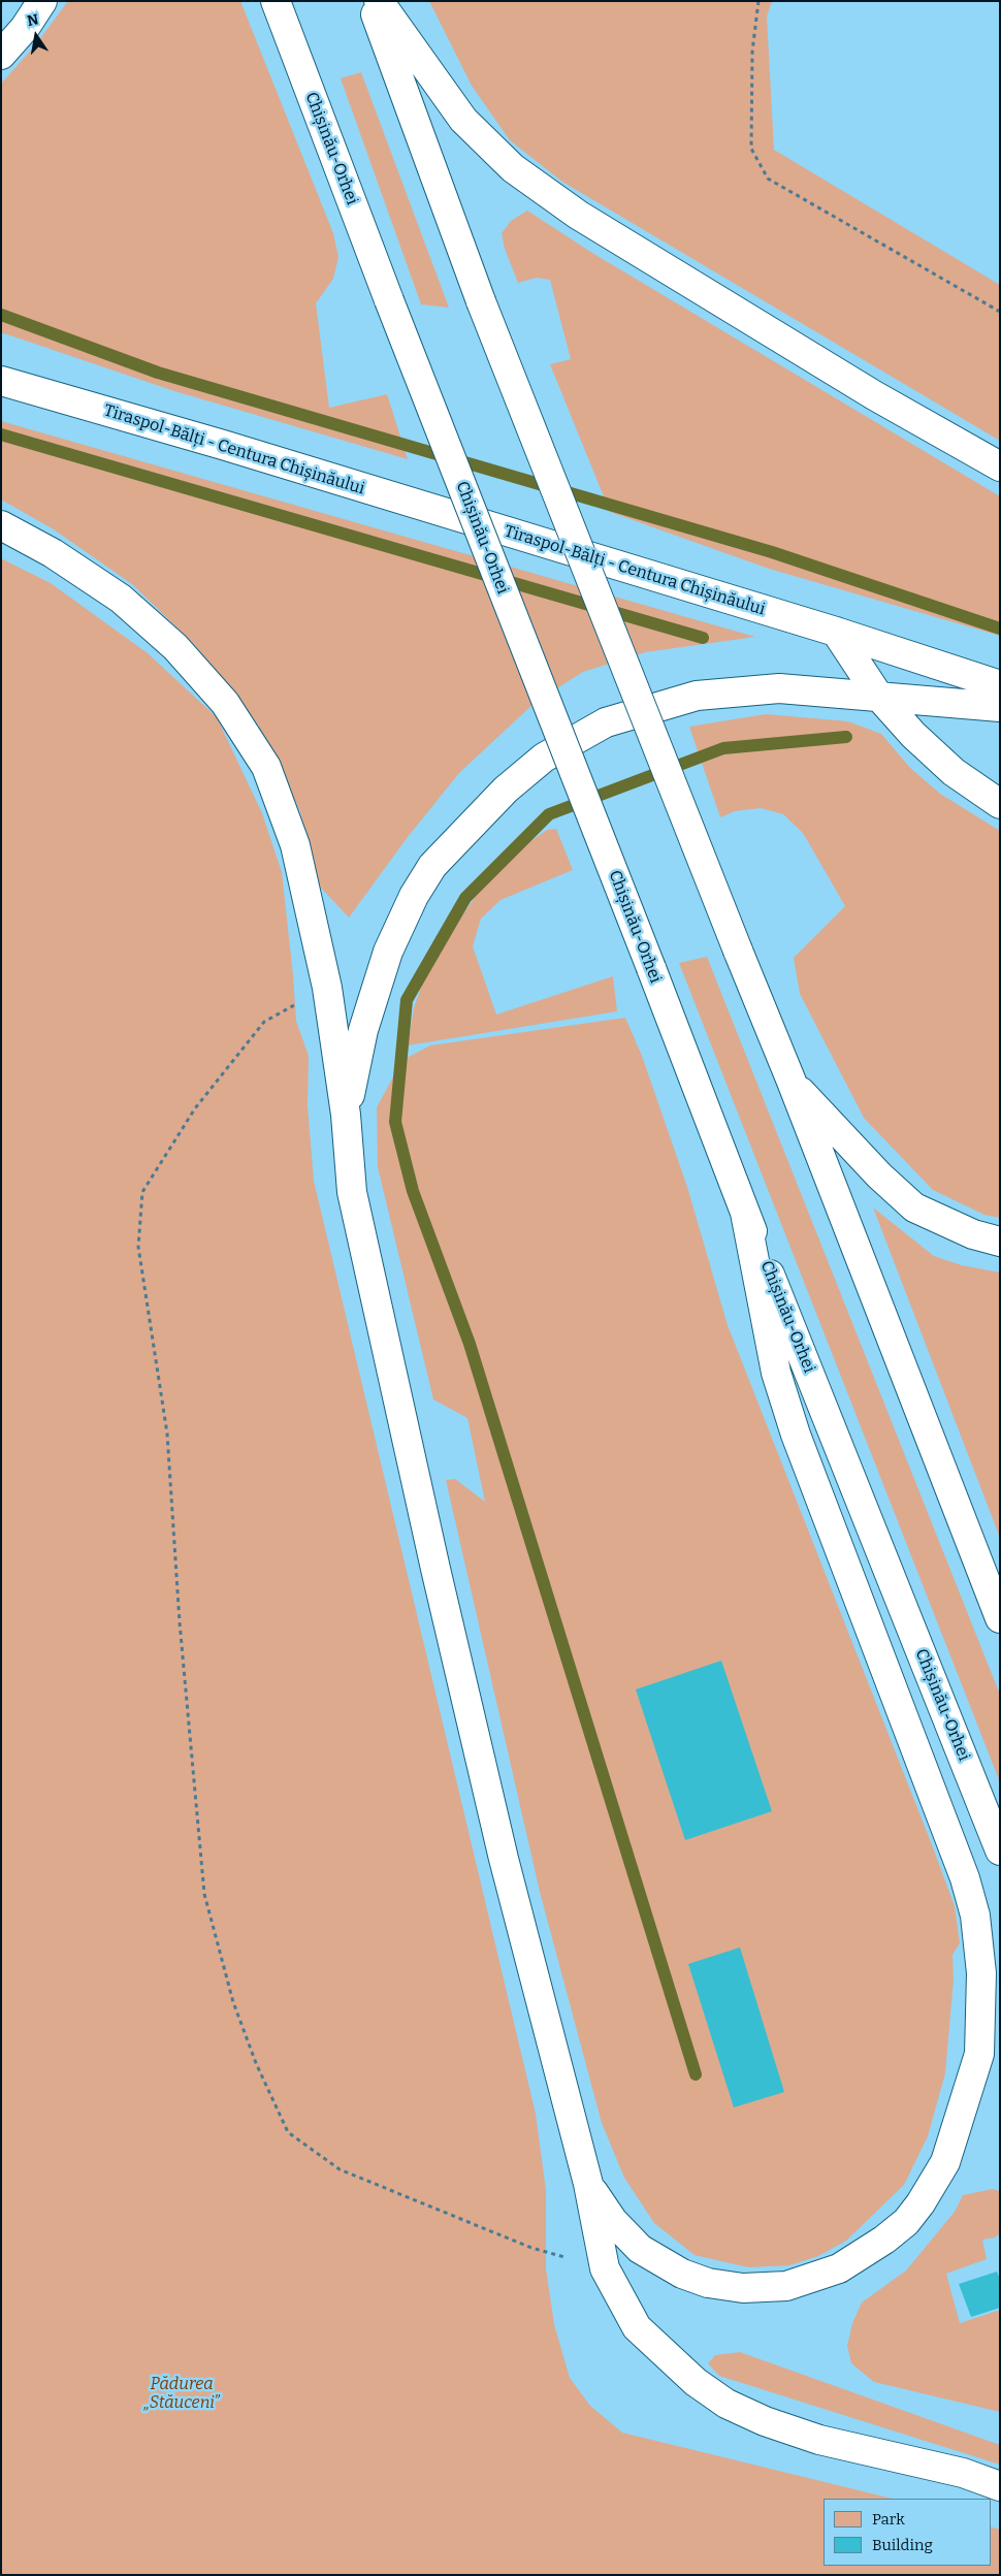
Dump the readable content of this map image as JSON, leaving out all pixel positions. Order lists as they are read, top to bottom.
{
  "streets": {
    "highway": ["Chișinău-Orhei", "Tiraspol-Bălți - Centura Chișinăului"]
  },
  "parks": ["Pădurea „Stăuceni”"],
  "legend": ["Park", "Building"],
  "north": "top"
}
